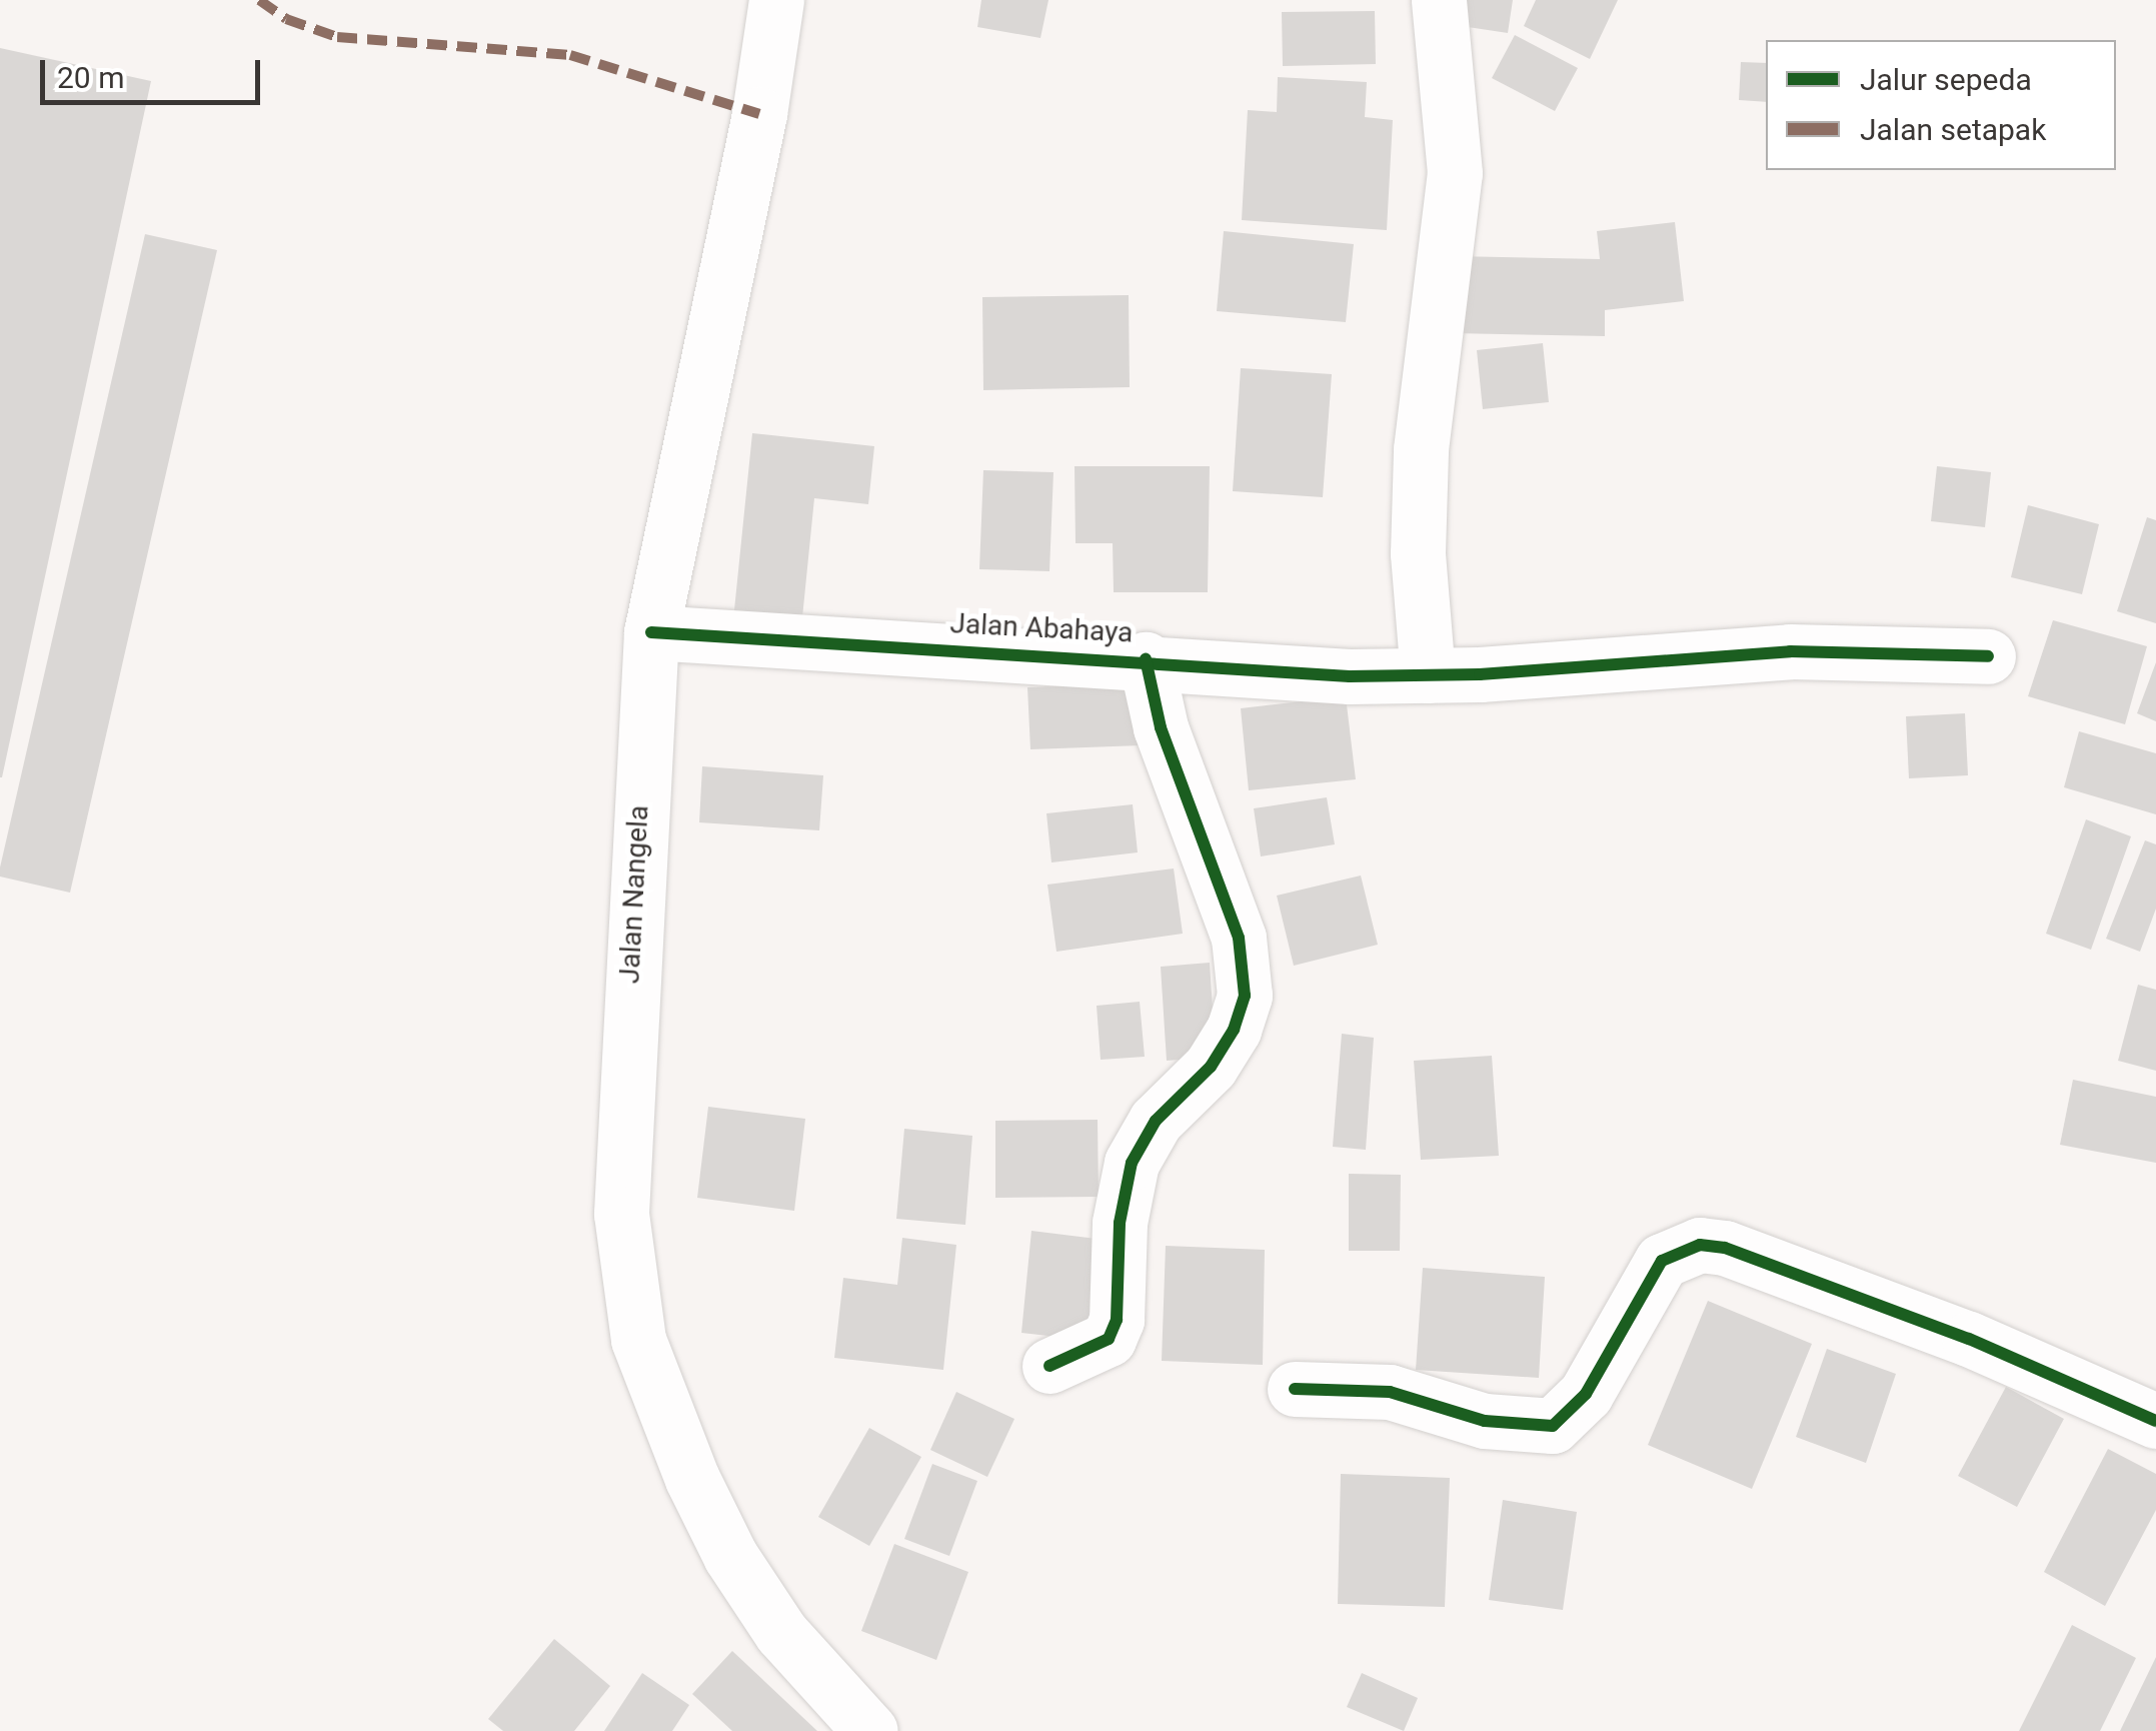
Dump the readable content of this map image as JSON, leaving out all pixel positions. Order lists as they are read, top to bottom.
{
  "streets": {
    "street": ["Jalan Abahaya", "Jalan Nangela"]
  },
  "crossings": [
    ["Jalan Abahaya", "Jalan Nangela"]
  ],
  "legend": ["Jalur sepeda", "Jalan setapak"],
  "scale_bar": "20 m"
}
